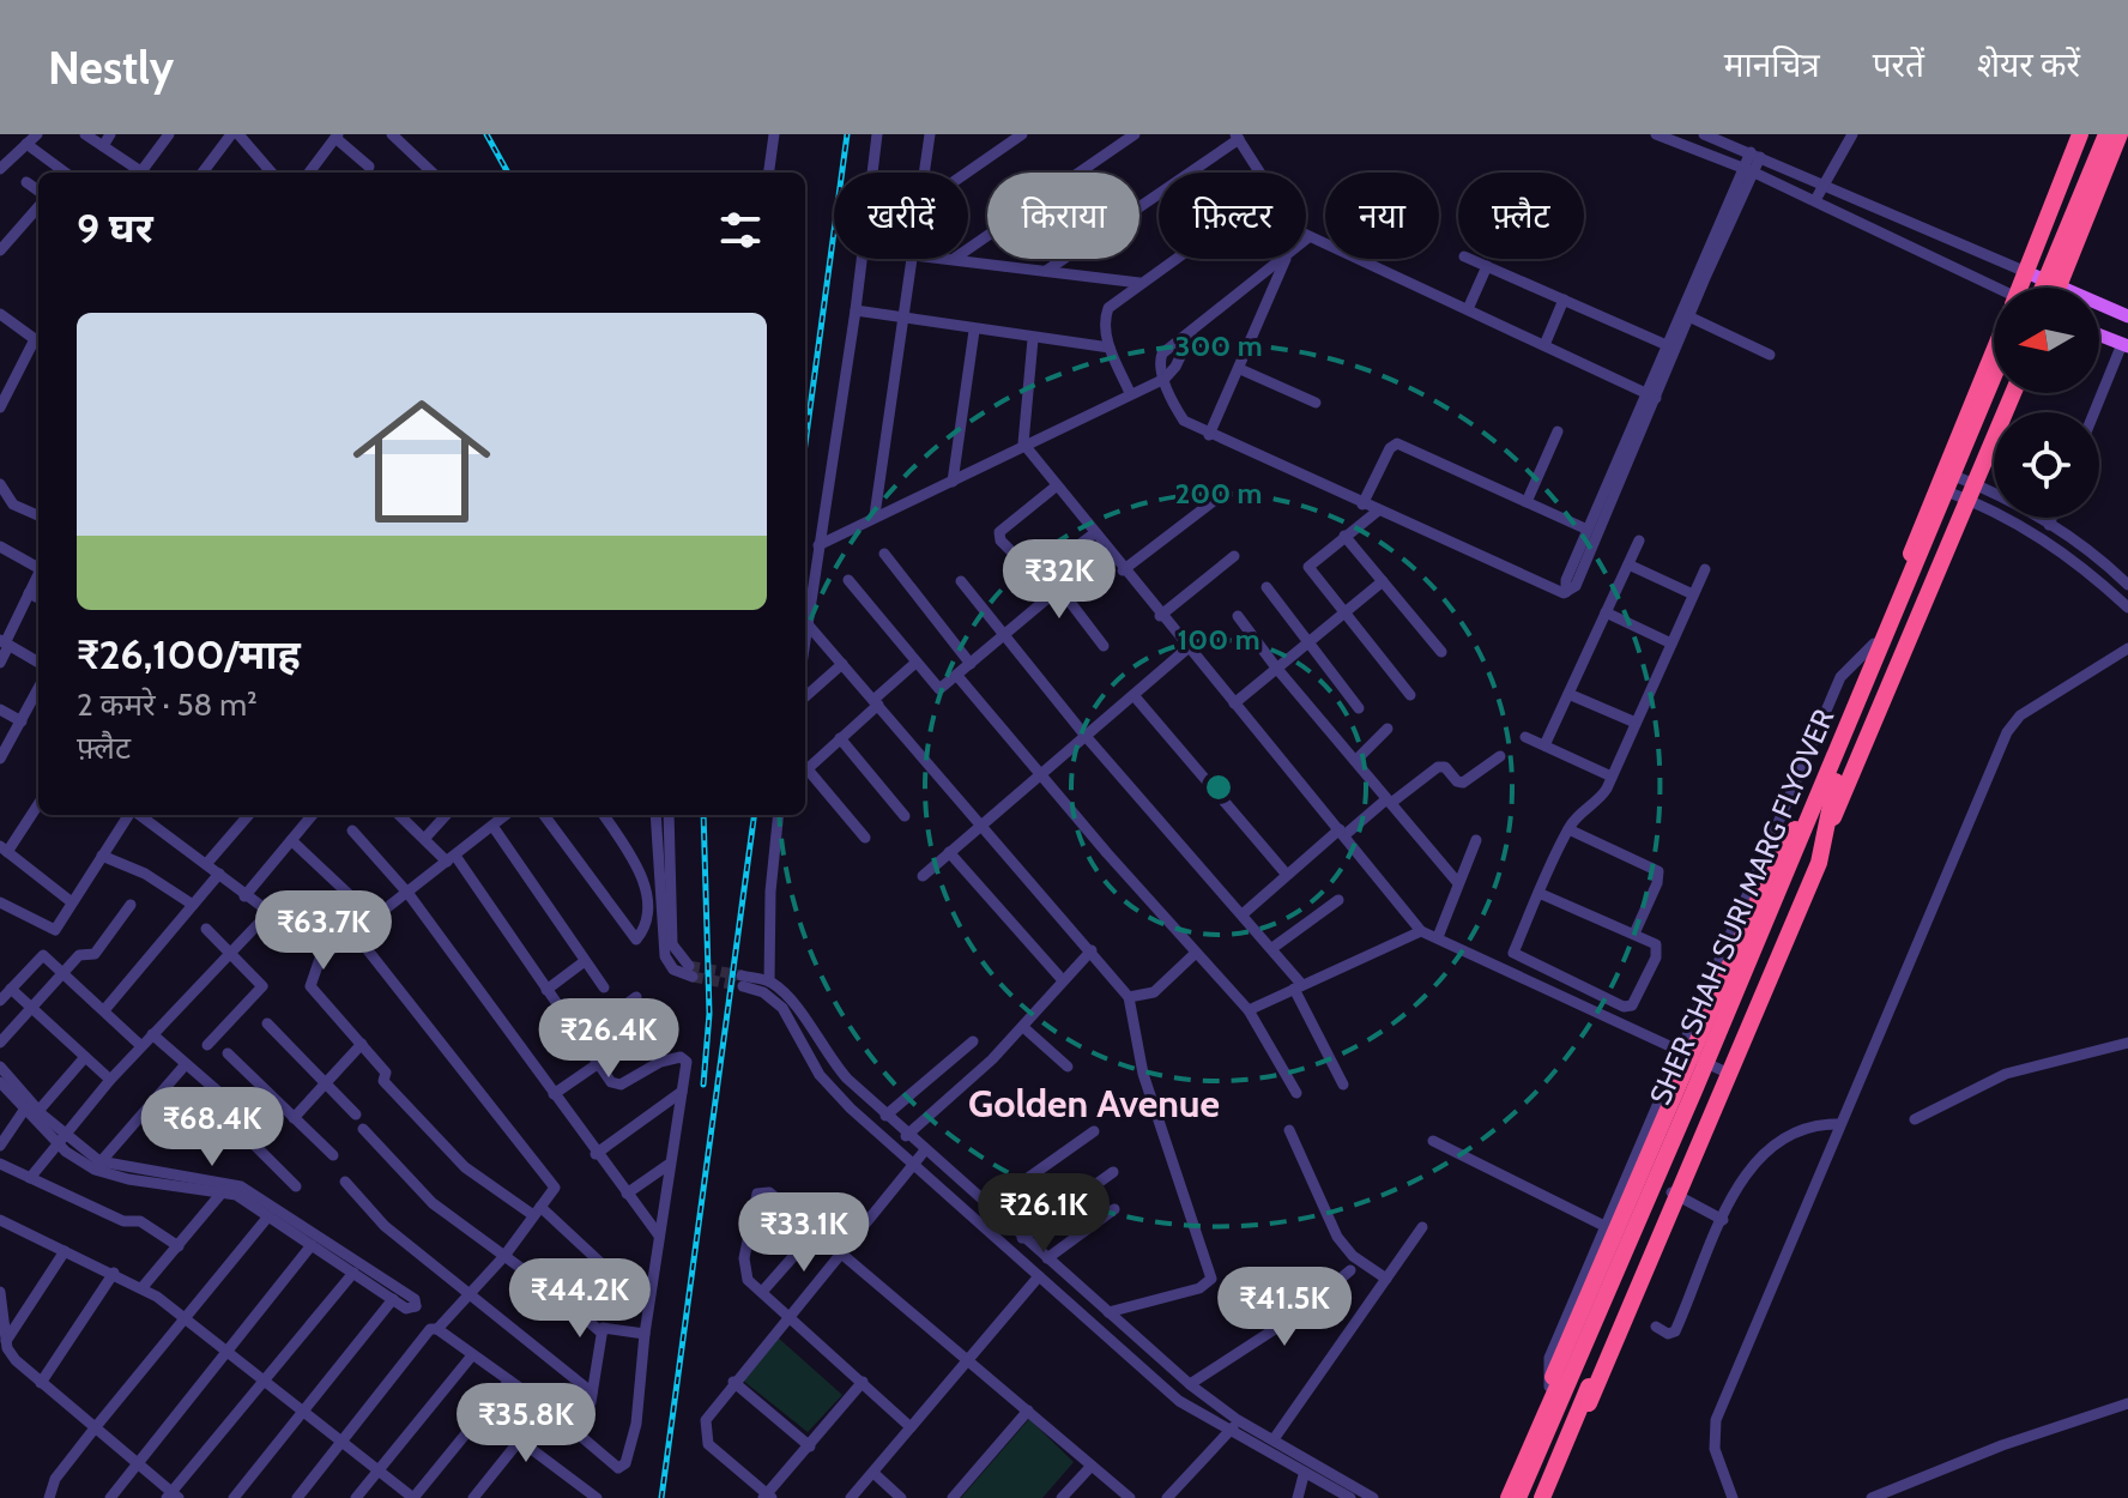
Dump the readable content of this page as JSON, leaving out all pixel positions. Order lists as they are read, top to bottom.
{
  "streets": {
    "highway": ["SHER SHAH SURI MARG FLYOVER"]
  },
  "districts": ["Golden Avenue"],
  "north": "left",
  "page": {
    "header": "Nestly",
    "nav": ["मानचित्र", "परतें", "शेयर करें"],
    "chip": [
      "खरीदें",
      "किराया",
      "फ़िल्टर",
      "नया",
      "फ़्लैट"
    ],
    "heading": "9 घर",
    "list": [
      {
        "name": "₹26,100/माह",
        "note": "2 कमरे · 58 m² · फ़्लैट"
      }
    ],
    "price": [
      "₹32K",
      "₹63.7K",
      "₹26.4K",
      "₹68.4K",
      "₹26.1K",
      "₹33.1K",
      "₹44.2K",
      "₹41.5K",
      "₹35.8K"
    ]
  },
  "rings": ["300 m", "200 m", "100 m"]
}
